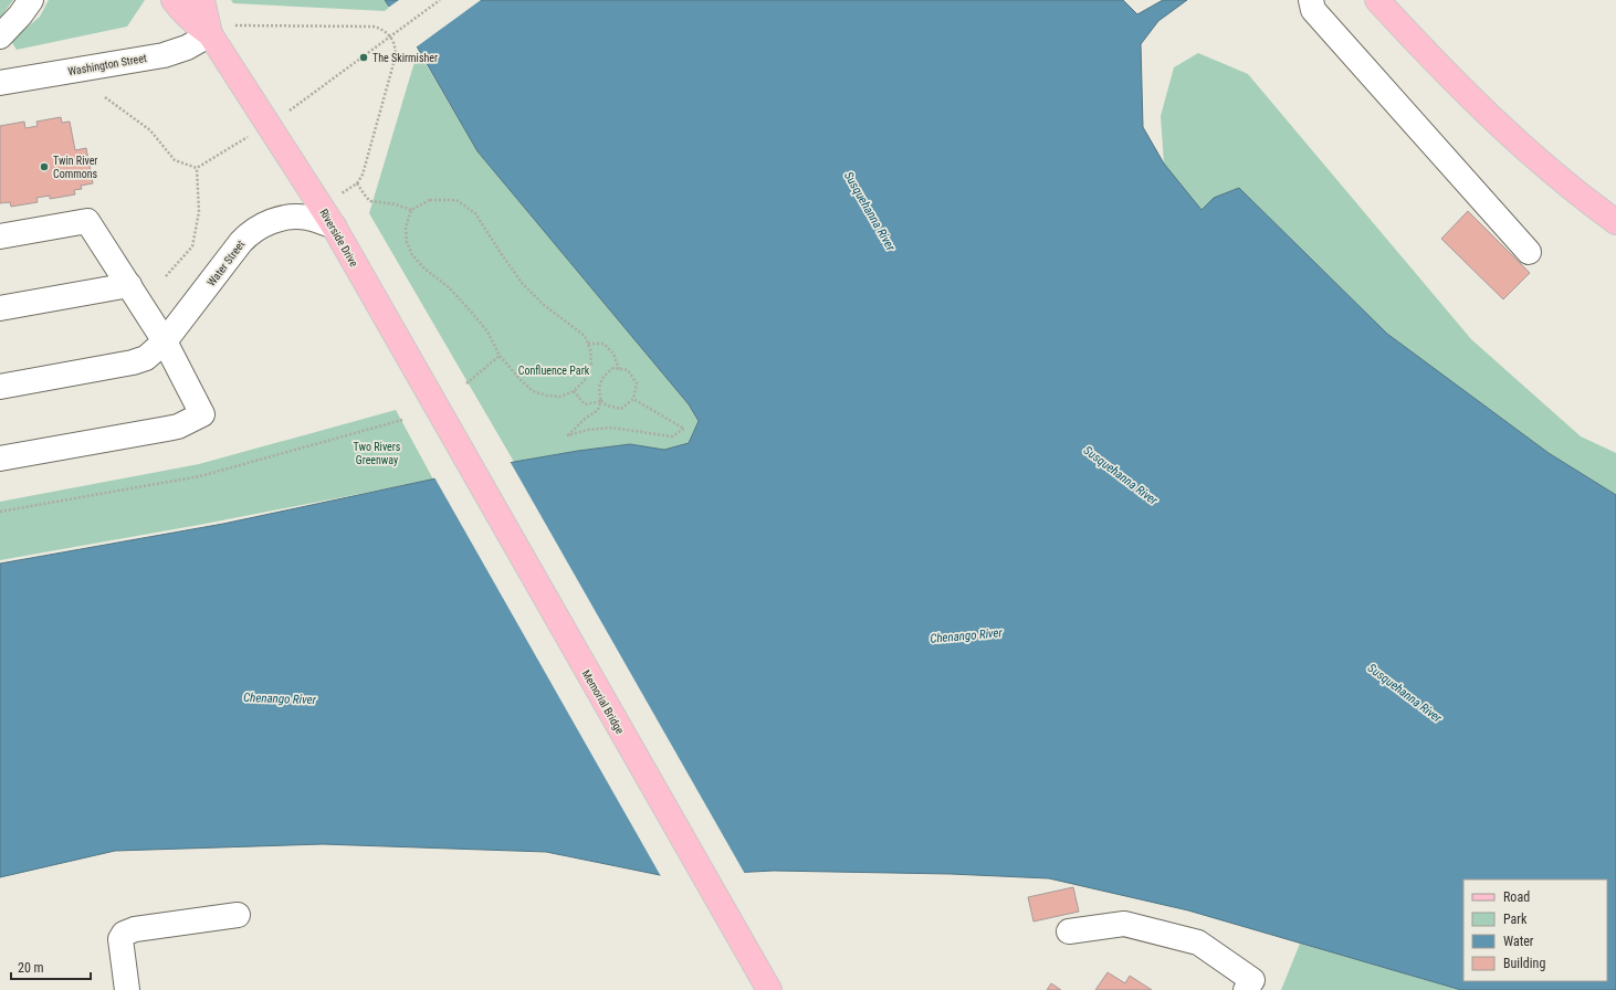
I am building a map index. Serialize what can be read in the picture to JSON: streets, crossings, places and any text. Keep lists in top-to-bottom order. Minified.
{"streets":{"main road":["Riverside Drive","Memorial Bridge"],"street":["Washington Street","Water Street"]},"crossings":[["Washington Street","Riverside Drive"],["Riverside Drive","Water Street"],["Riverside Drive","Memorial Bridge"]],"water":["Susquehanna River","Chenango River"],"parks":["Confluence Park","Two Rivers Greenway"],"places":["The Skirmisher","Twin River Commons"],"legend":["Road","Park","Water","Building"],"scale_bar":"20 m"}
